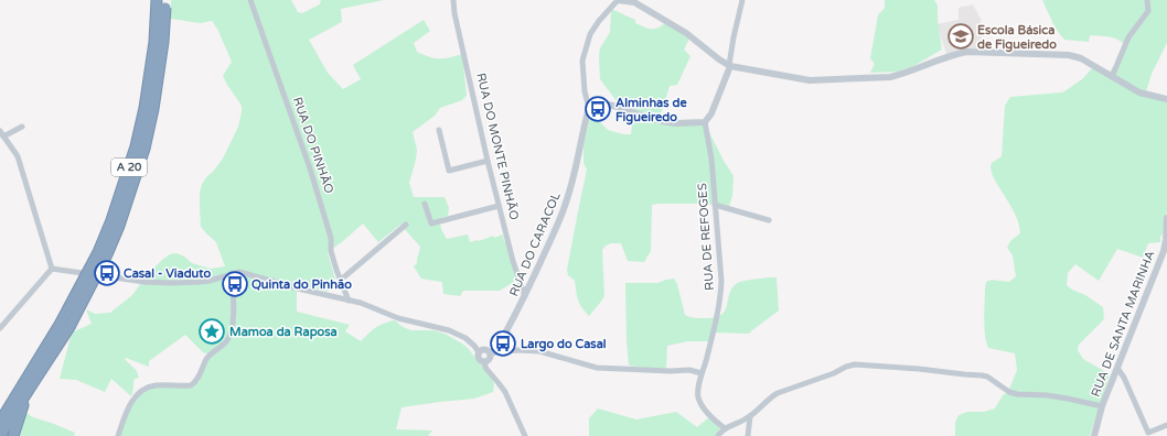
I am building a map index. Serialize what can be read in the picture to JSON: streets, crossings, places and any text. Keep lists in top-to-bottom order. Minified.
{"streets":{"highway":["A 20"],"street":["RUA DO PINHÃO","RUA DO MONTE PINHÃO","RUA DE REFOGES","RUA DO CARACOL","RUA DE SANTA MARINHA"]},"crossings":[["RUA DO MONTE PINHÃO","RUA DO CARACOL"]],"places":{"school or university":["Escola Básica de Figueiredo"],"bus stop":["Alminhas de Figueiredo","Casal - Viaduto","Quinta do Pinhão","Largo do Casal"],"place":["Mamoa da Raposa"]}}
